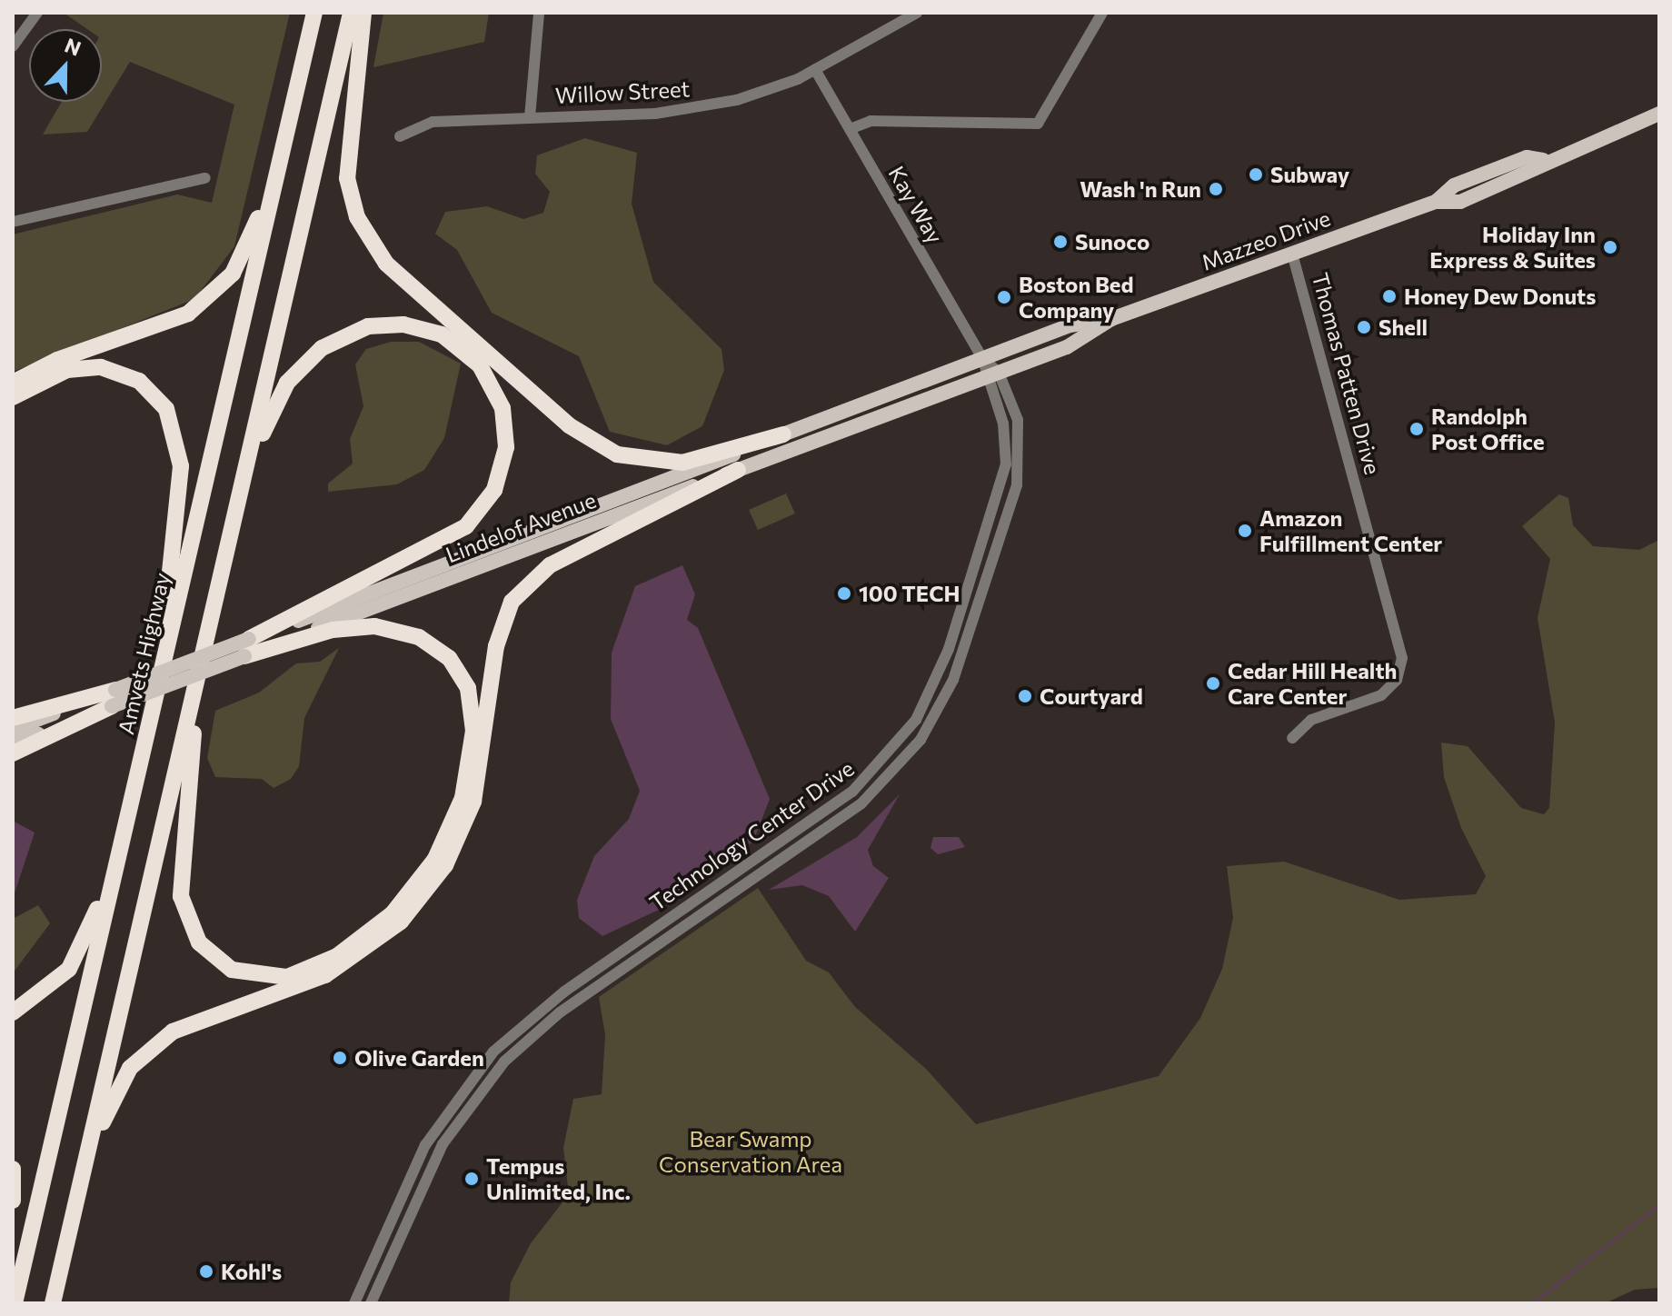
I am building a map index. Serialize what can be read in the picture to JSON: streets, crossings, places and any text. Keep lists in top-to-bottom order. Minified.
{"streets":{"highway":["Amvets Highway"],"main road":["Mazzeo Drive","Lindelof Avenue"],"street":["Willow Street","Kay Way","Thomas Patten Drive","Technology Center Drive"]},"crossings":[["Willow Street","Kay Way"],["Kay Way","Lindelof Avenue"],["Kay Way","Technology Center Drive"],["Mazzeo Drive","Thomas Patten Drive"],["Mazzeo Drive","Lindelof Avenue"],["Lindelof Avenue","Technology Center Drive"]],"parks":["Bear Swamp Conservation Area"],"places":["Subway","Wash 'n Run","Sunoco","Holiday Inn Express & Suites","Honey Dew Donuts","Boston Bed Company","Shell","Randolph Post Office","Amazon Fulfillment Center","100 TECH","Cedar Hill Health Care Center","Courtyard","Olive Garden","Tempus Unlimited, Inc.","Kohl's"],"north":"top"}
